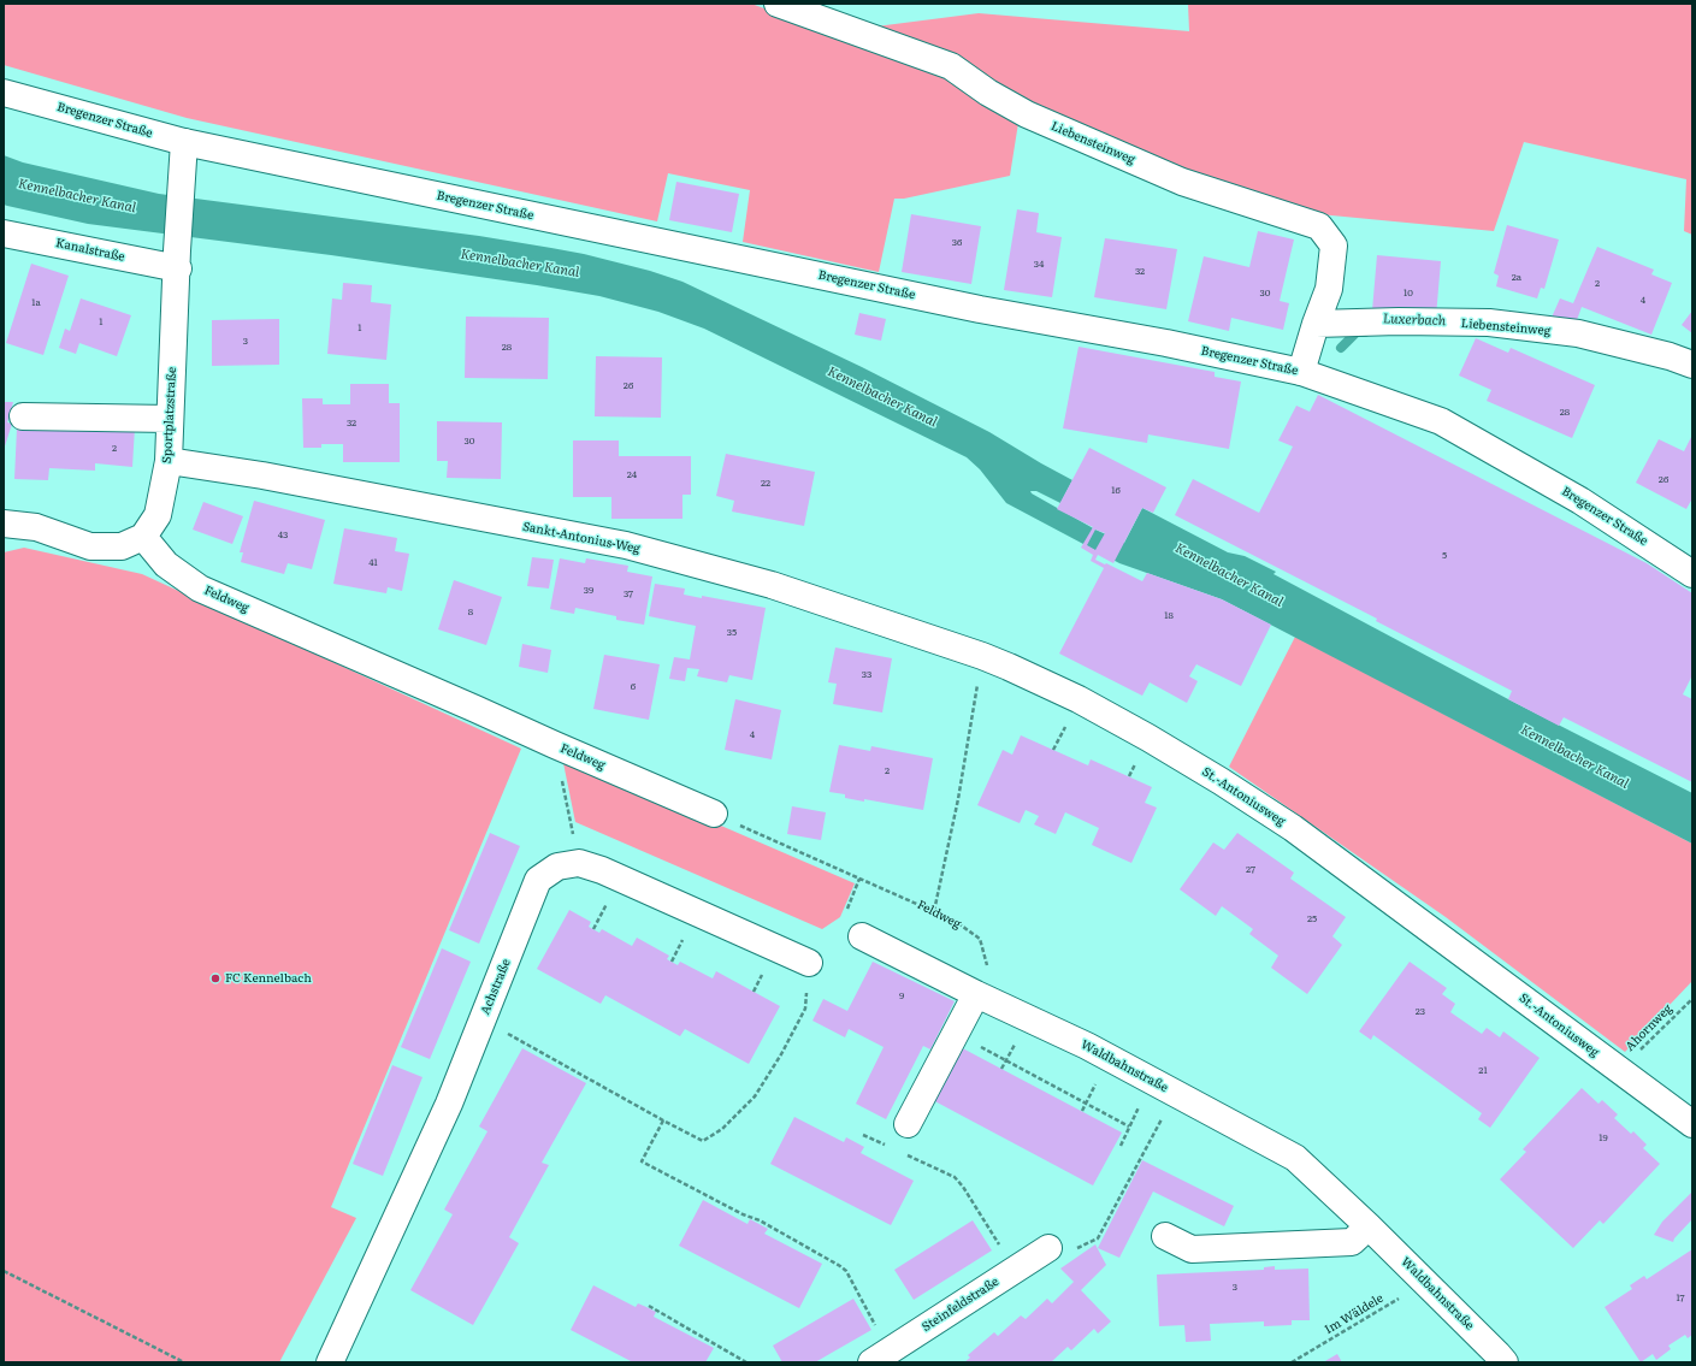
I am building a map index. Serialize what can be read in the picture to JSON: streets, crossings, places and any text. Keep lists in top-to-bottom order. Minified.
{"streets":{"street":["Bregenzer Straße","Liebensteinweg","Kanalstraße","Sportplatzstraße","Sankt-Antonius-Weg","Feldweg","St.-Antoniusweg","Achstraße","Waldbahnstraße","Steinfeldstraße"],"path":["Ahornweg","Im Wäldele"]},"crossings":[["Bregenzer Straße","Liebensteinweg"],["Bregenzer Straße","Sportplatzstraße"],["Kanalstraße","Sportplatzstraße"],["Sportplatzstraße","Sankt-Antonius-Weg"],["Sportplatzstraße","Feldweg"],["Sankt-Antonius-Weg","St.-Antoniusweg"],["Feldweg","Waldbahnstraße"],["St.-Antoniusweg","Ahornweg"],["Waldbahnstraße","Im Wäldele"]],"water":["Kennelbacher Kanal","Luxerbach"],"places":["FC Kennelbach"],"house_numbers":["36","34","32","2a","2","30","10","4","1a","1","1","3","28","26","28","32","30","2","24","26","22","16","43","5","41","39","37","8","18","35","33","6","4","2","27","25","9","23","21","19","3","17"]}
